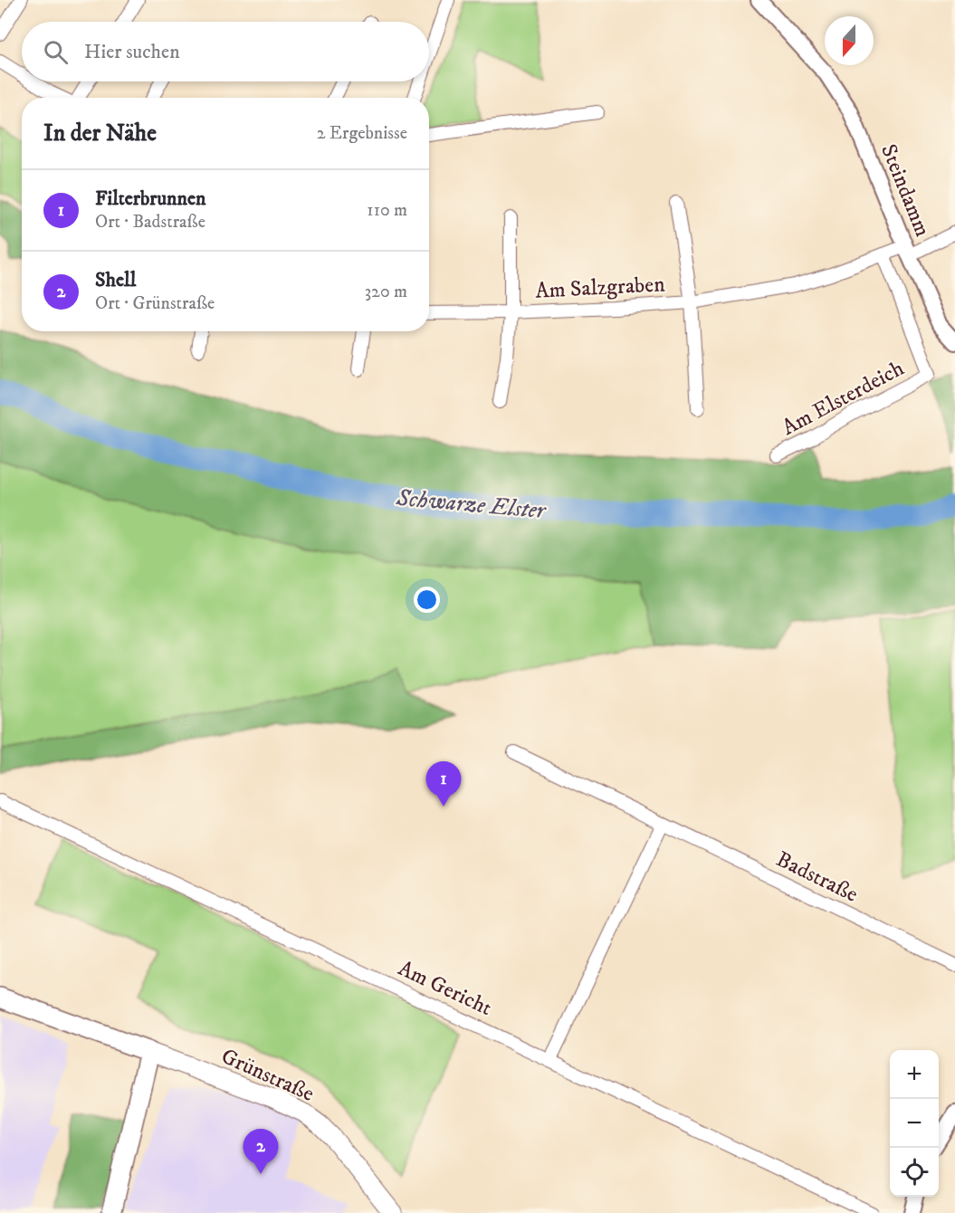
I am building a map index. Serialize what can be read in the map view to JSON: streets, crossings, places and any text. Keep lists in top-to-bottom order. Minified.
{"streets":{"main road":["Grünstraße"],"street":["Steindamm","Am Salzgraben","Am Elsterdeich","Badstraße","Am Gericht"]},"crossings":[["Steindamm","Am Salzgraben"],["Am Salzgraben","Am Elsterdeich"]],"water":["Schwarze Elster"],"north":"bottom","page":{"search":"Hier suchen","heading":["In der Nähe","2 Ergebnisse"],"list":[{"mark":"1","name":"Filterbrunnen","note":"Ort · Badstraße","value":"110 m"},{"mark":"2","name":"Shell","note":"Ort · Grünstraße","value":"320 m"}],"pins":["1","2"],"map_buttons":["+","−"]}}
